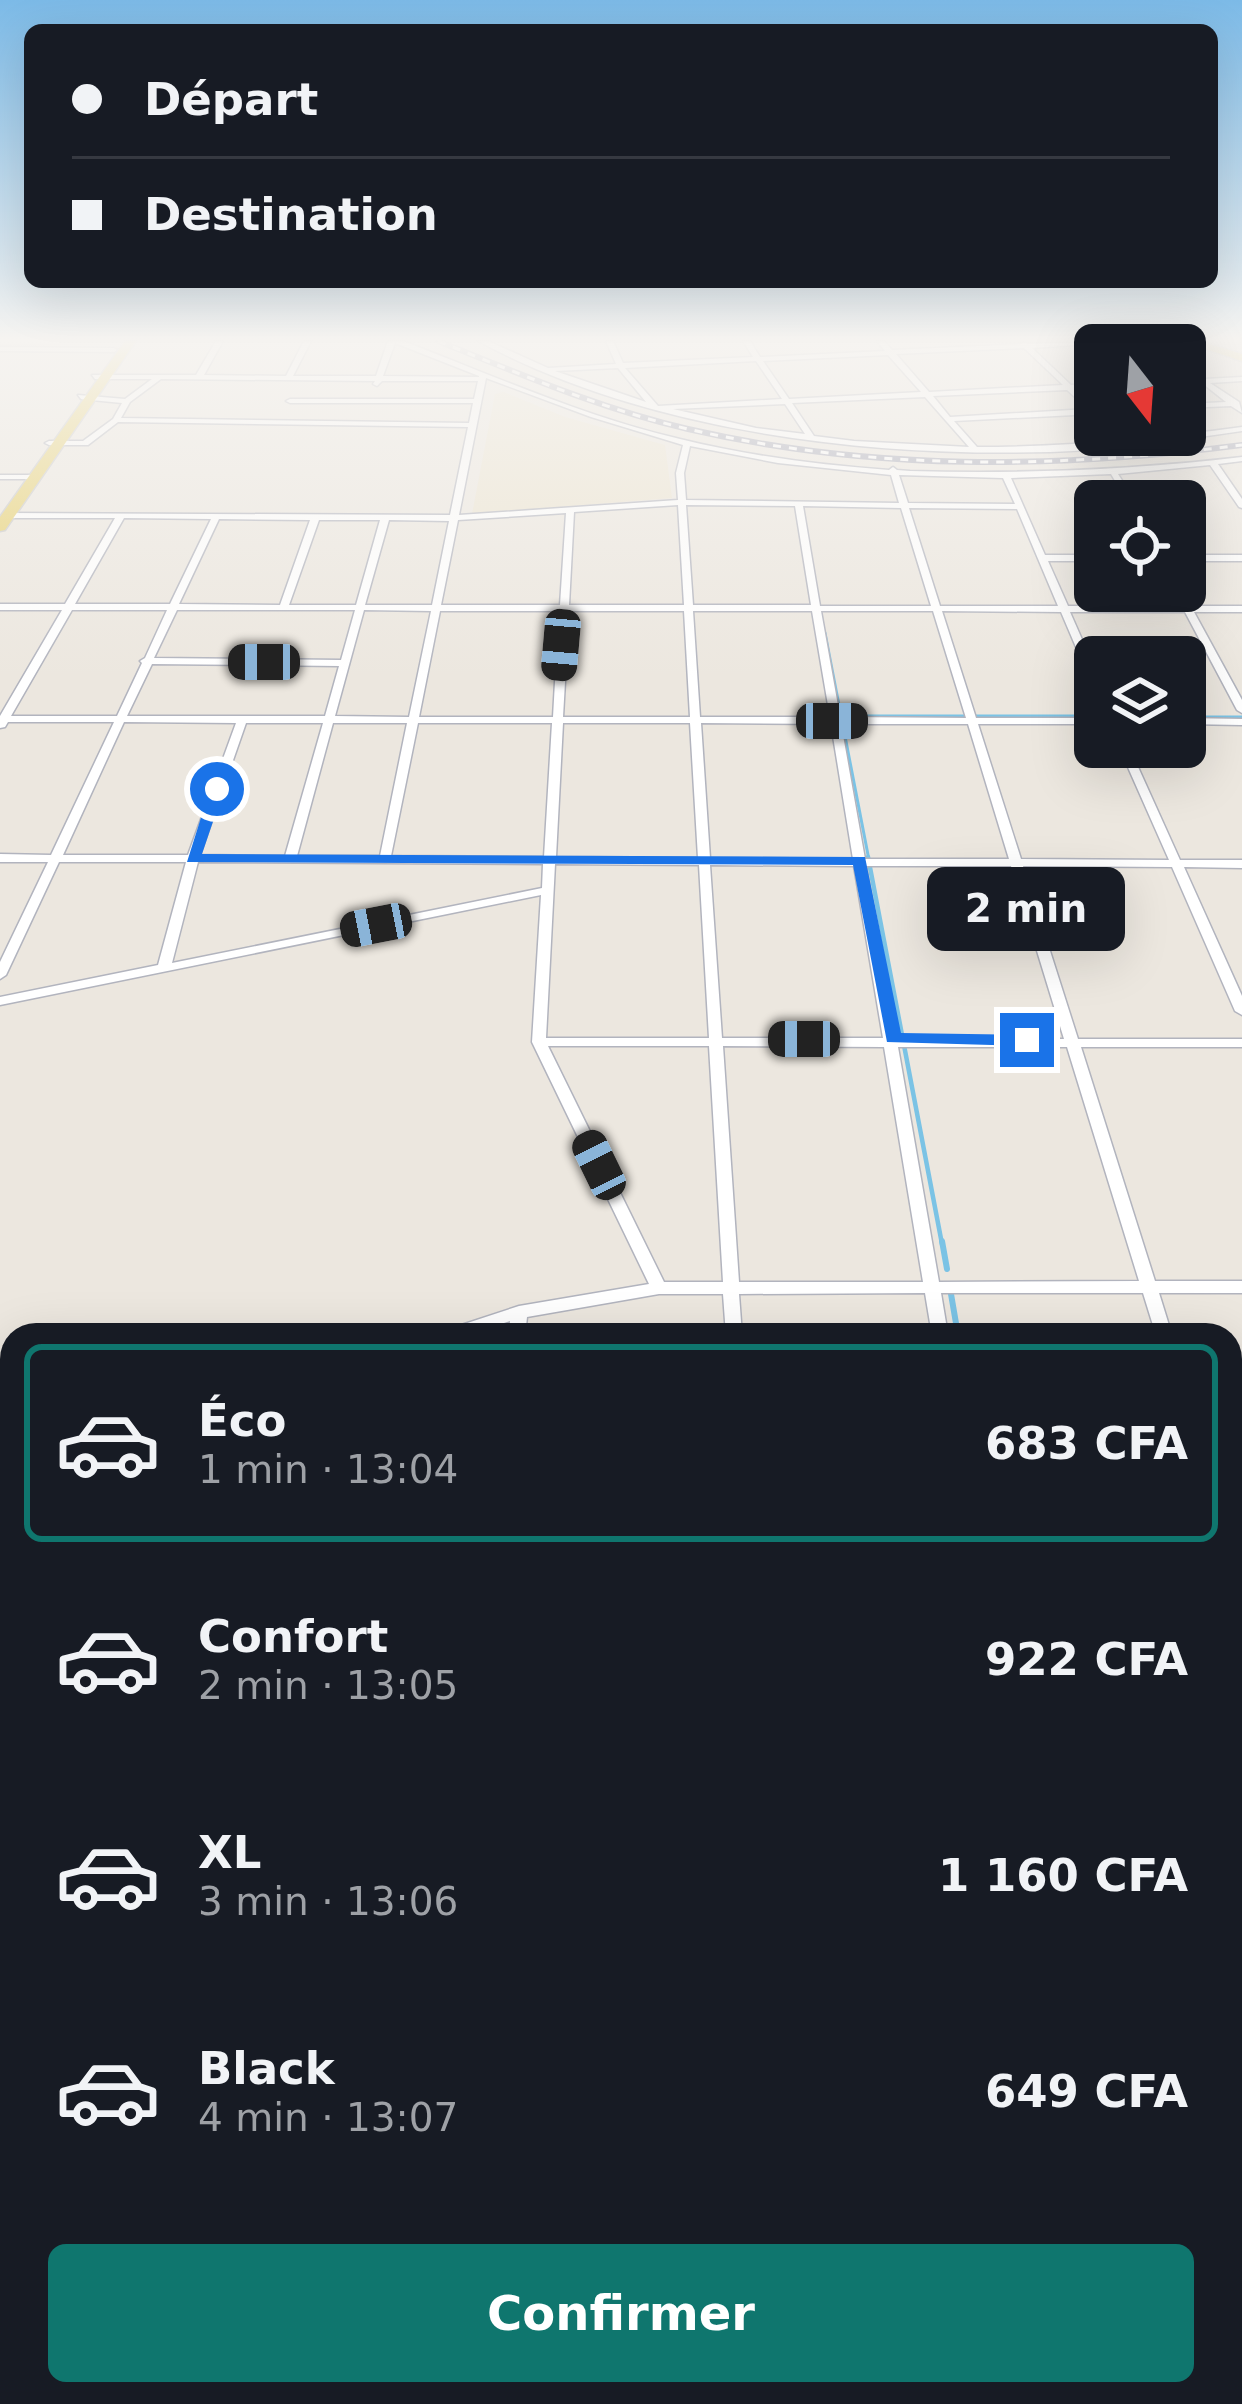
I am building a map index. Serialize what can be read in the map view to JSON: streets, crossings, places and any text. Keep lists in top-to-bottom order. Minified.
{"north":"bottom","page":{"banner":["Départ","Destination"],"bubble":"2 min","list":[{"name":"Éco","note":"1 min · 13:04","value":"683 CFA"},{"name":"Confort","note":"2 min · 13:05","value":"922 CFA"},{"name":"XL","note":"3 min · 13:06","value":"1 160 CFA"},{"name":"Black","note":"4 min · 13:07","value":"649 CFA"}],"buttons":"Confirmer"}}
